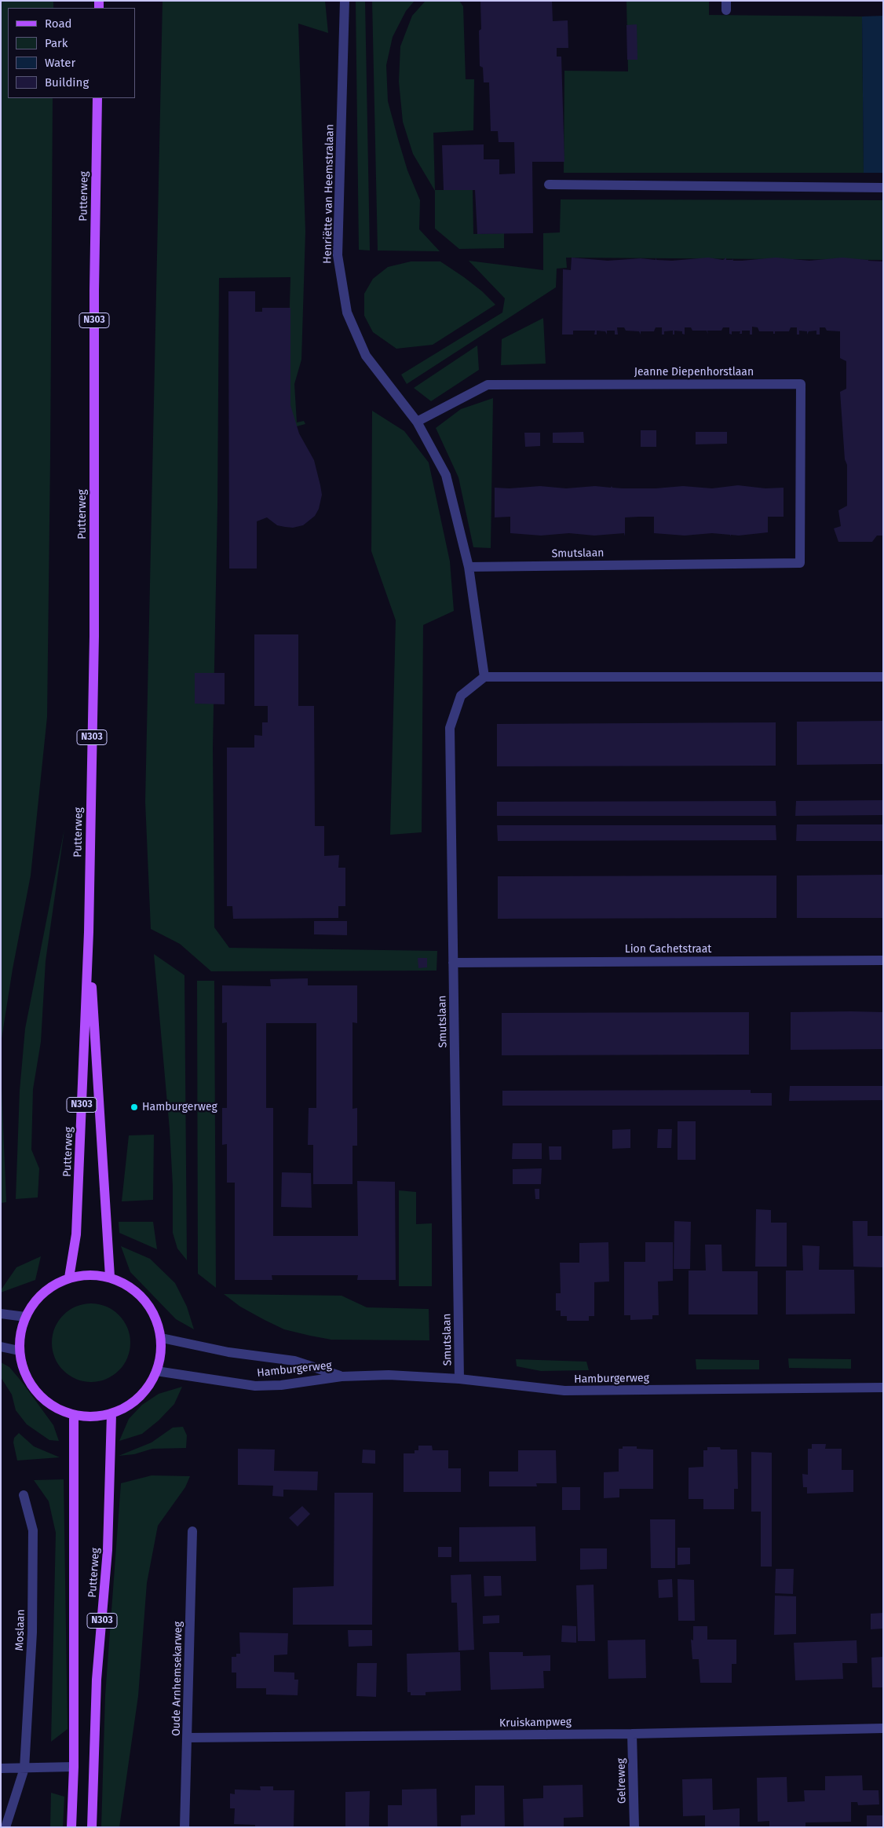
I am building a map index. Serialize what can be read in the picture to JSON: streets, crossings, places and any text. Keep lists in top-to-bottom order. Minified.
{"streets":{"main road":["Putterweg","N303"],"street":["Henriëtte van Heemstralaan","Jeanne Diepenhorstlaan","Smutslaan","Lion Cachetstraat","Hamburgerweg","Moslaan","Oude Arnhemsekarweg","Kruiskampweg","Gelreweg"]},"crossings":[["Henriëtte van Heemstralaan","Jeanne Diepenhorstlaan"],["Henriëtte van Heemstralaan","Smutslaan"],["Jeanne Diepenhorstlaan","Smutslaan"],["Smutslaan","Lion Cachetstraat"],["Smutslaan","Hamburgerweg"],["Oude Arnhemsekarweg","Kruiskampweg"],["Kruiskampweg","Gelreweg"]],"places":["Hamburgerweg"],"legend":["Road","Park","Water","Building"]}
